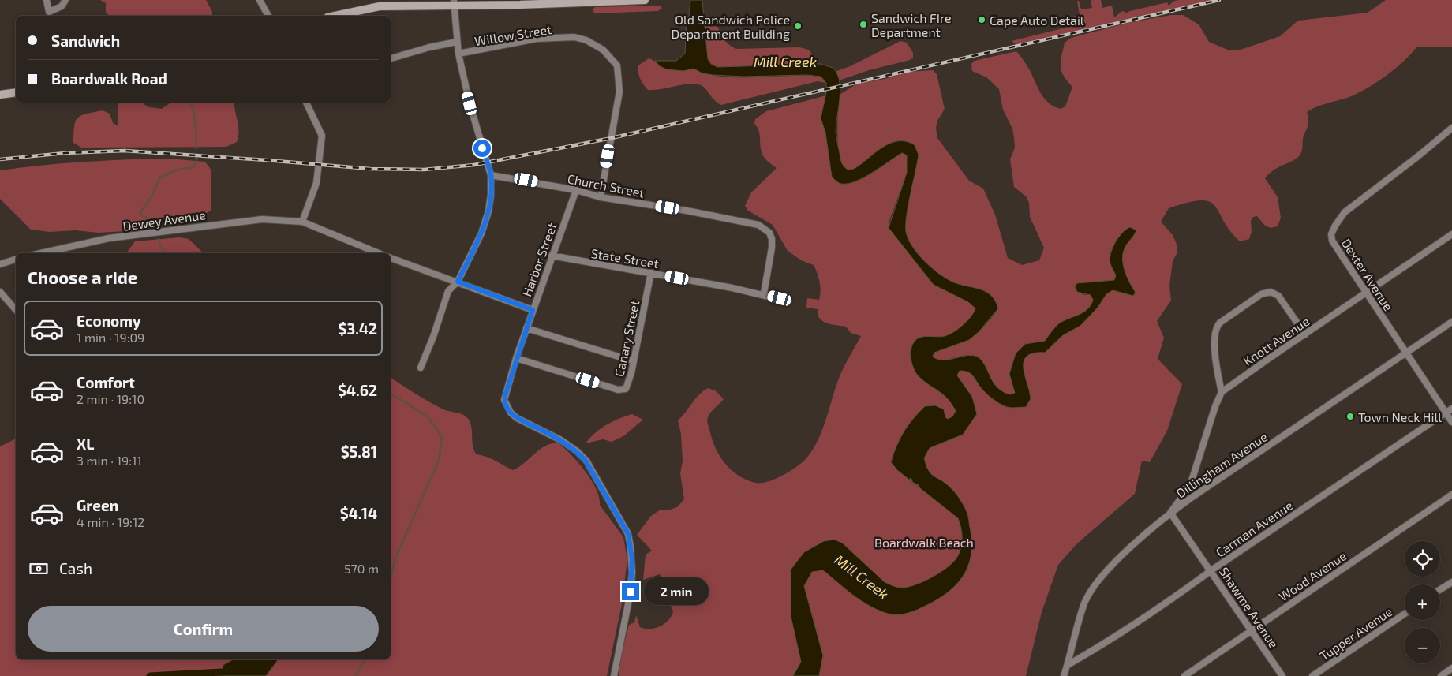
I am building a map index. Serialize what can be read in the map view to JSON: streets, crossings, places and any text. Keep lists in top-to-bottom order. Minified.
{"streets":{"street":["Willow Street","Church Street","Dewey Avenue","State Street","Harbor Street","Dexter Avenue","Canary Street","Knott Avenue","Dillingham Avenue","Carman Avenue","Wood Avenue","Shawme Avenue","Tupper Avenue"]},"crossings":[["Willow Street","Church Street"],["Church Street","State Street"],["Church Street","Harbor Street"],["State Street","Harbor Street"],["State Street","Canary Street"],["Harbor Street","Canary Street"],["Dexter Avenue","Knott Avenue"],["Dexter Avenue","Dillingham Avenue"],["Dexter Avenue","Carman Avenue"],["Dillingham Avenue","Carman Avenue"],["Dillingham Avenue","Shawme Avenue"],["Carman Avenue","Shawme Avenue"],["Wood Avenue","Shawme Avenue"]],"water":["Mill Creek"],"parks":["Boardwalk Beach"],"places":["Cape Auto Detail","Sandwich FIre Department","Old Sandwich Police Department Building","Town Neck Hill"],"page":{"banner":["Sandwich","Boardwalk Road"],"heading":"Choose a ride","list":[{"name":"Economy","note":"1 min · 19:09","value":"$3.42"},{"name":"Comfort","note":"2 min · 19:10","value":"$4.62"},{"name":"XL","note":"3 min · 19:11","value":"$5.81"},{"name":"Green","note":"4 min · 19:12","value":"$4.14"}],"map_buttons":["+","−"],"pay":["Cash","570 m"],"bubble":"2 min","buttons":"Confirm"}}
